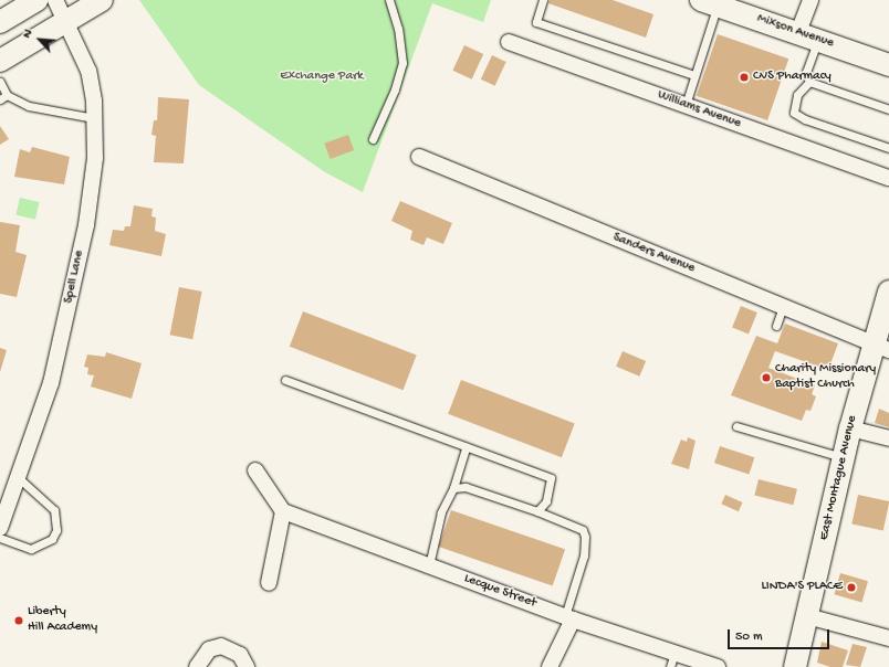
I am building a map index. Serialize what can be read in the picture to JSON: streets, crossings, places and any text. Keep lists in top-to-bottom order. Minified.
{"streets":{"main road":["Mixson Avenue","East Montague Avenue"],"street":["Williams Avenue","Sanders Avenue","Spell Lane","Lecque Street"]},"crossings":[["Sanders Avenue","East Montague Avenue"]],"parks":["Exchange Park"],"places":["CVS Pharmacy","Charity Missionary Baptist Church","LINDA'S PLACE","Liberty Hill Academy"],"scale_bar":"50 m","north":"top left"}
